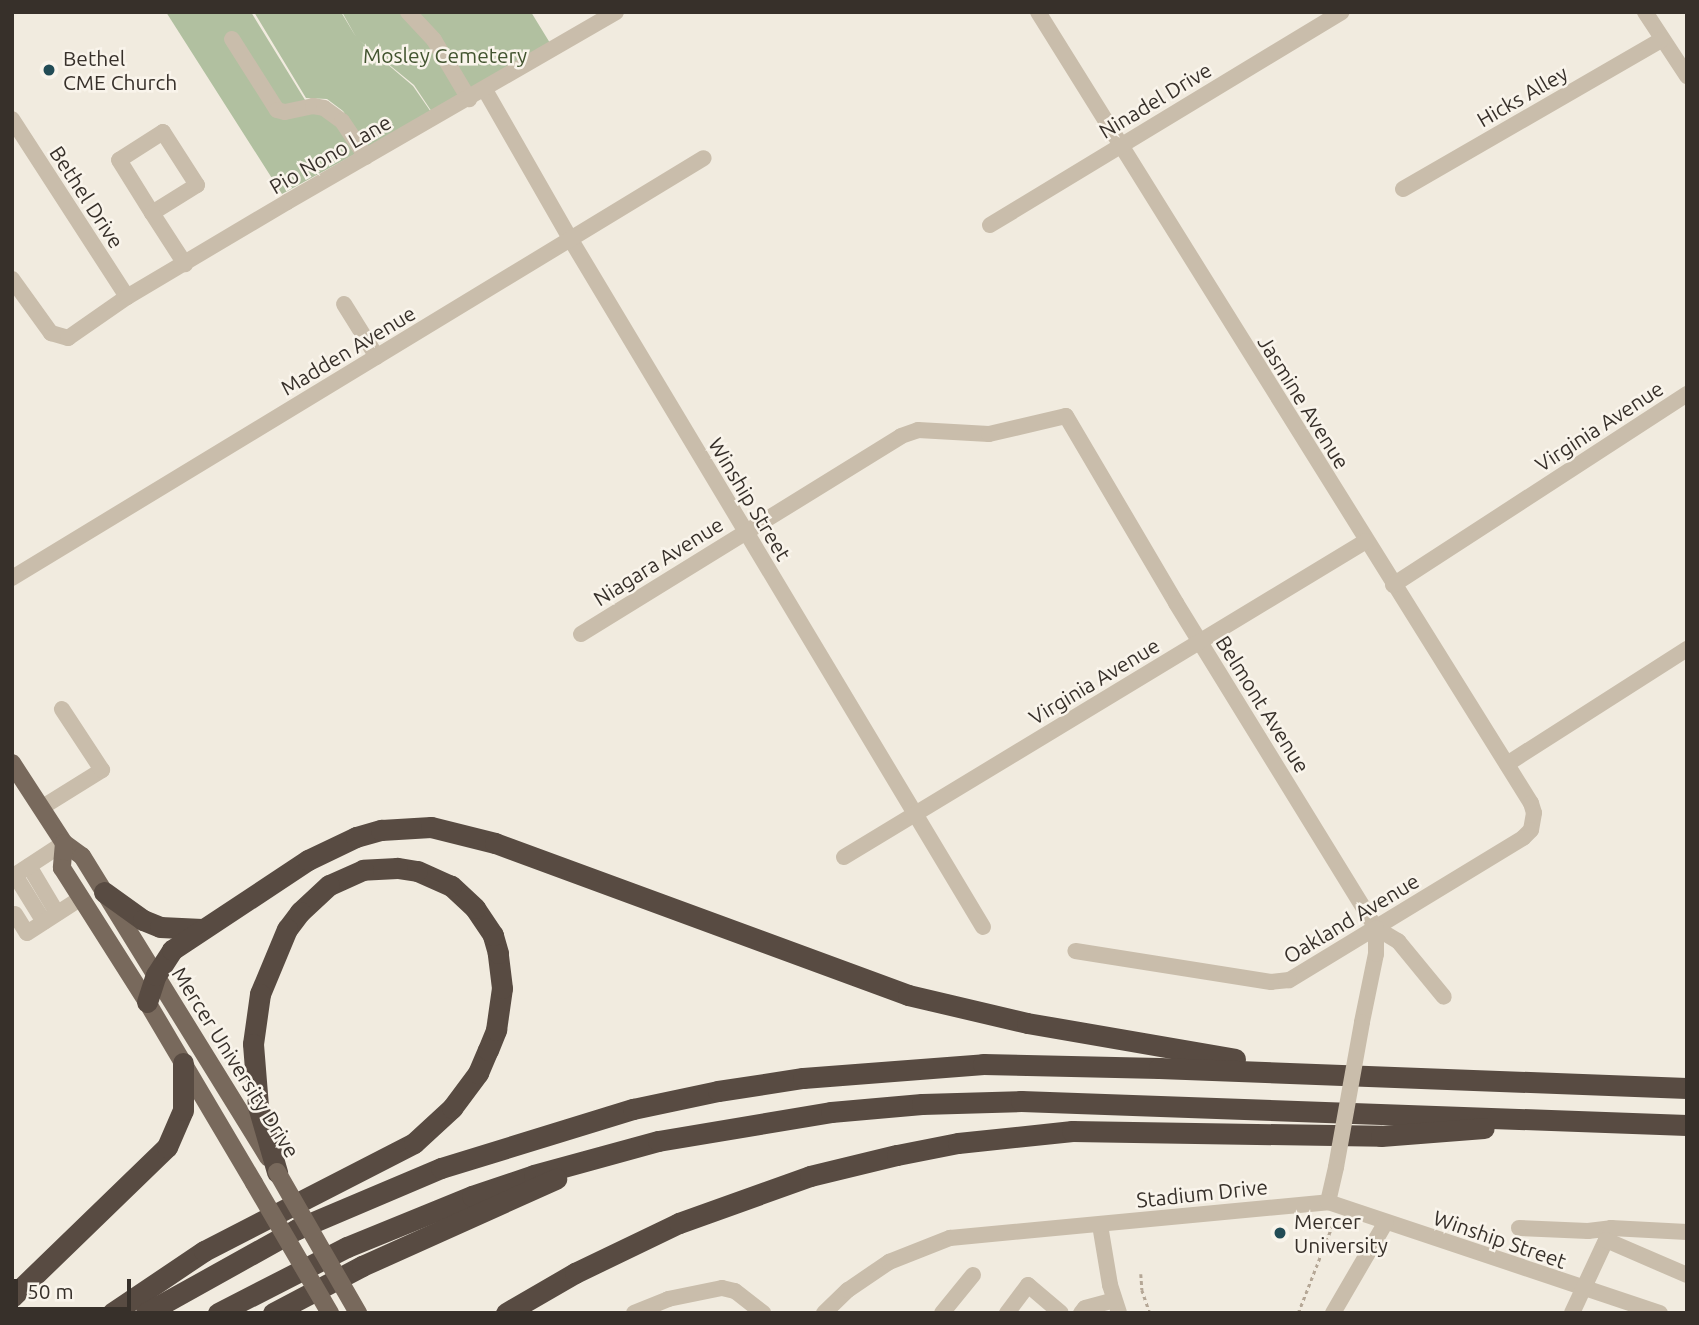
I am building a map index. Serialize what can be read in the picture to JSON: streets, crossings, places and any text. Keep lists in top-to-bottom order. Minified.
{"streets":{"main road":["Mercer University Drive"],"street":["Hicks Alley","Ninadel Drive","Pio Nono Lane","Bethel Drive","Madden Avenue","Jasmine Avenue","Virginia Avenue","Winship Street","Niagara Avenue","Belmont Avenue","Oakland Avenue","Stadium Drive"]},"crossings":[["Ninadel Drive","Jasmine Avenue"],["Pio Nono Lane","Bethel Drive"],["Pio Nono Lane","Winship Street"],["Madden Avenue","Winship Street"],["Jasmine Avenue","Virginia Avenue"],["Jasmine Avenue","Oakland Avenue"],["Virginia Avenue","Winship Street"],["Virginia Avenue","Belmont Avenue"],["Winship Street","Niagara Avenue"],["Winship Street","Stadium Drive"],["Niagara Avenue","Belmont Avenue"],["Belmont Avenue","Oakland Avenue"]],"parks":["Mosley Cemetery"],"places":["Bethel CME Church","Mercer University"],"scale_bar":"50 m"}
